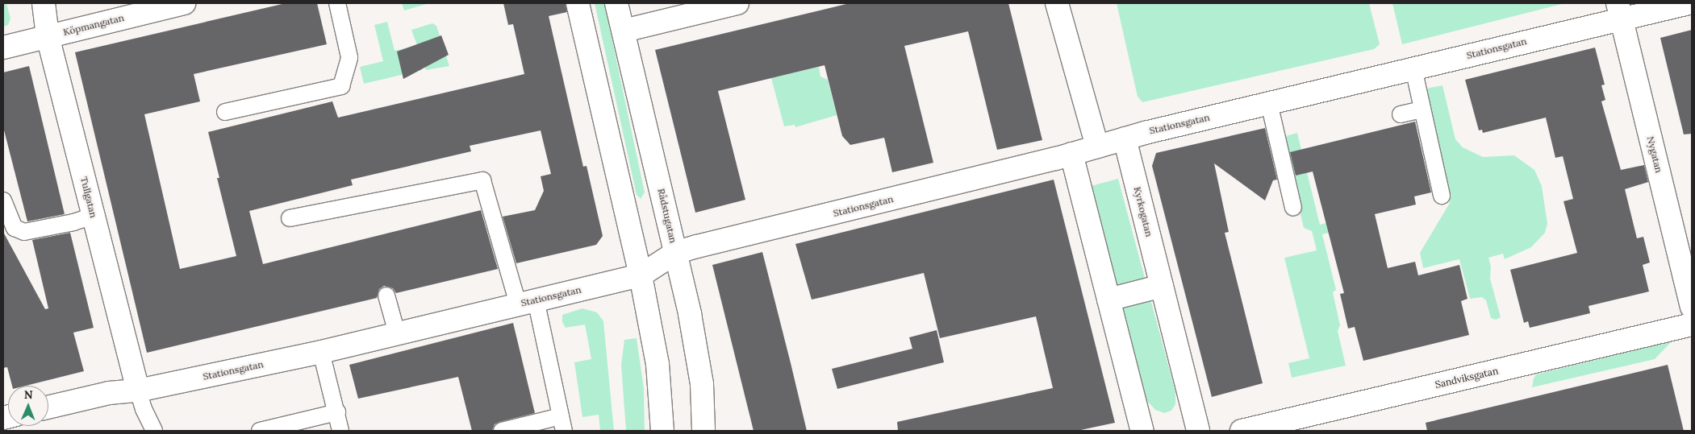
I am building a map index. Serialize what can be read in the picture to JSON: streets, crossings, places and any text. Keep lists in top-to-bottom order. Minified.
{"streets":{"street":["Köpmangatan","Stationsgatan","Nygatan","Tullgatan","Kyrkogatan","Rådstugatan","Sandviksgatan"]},"crossings":[["Köpmangatan","Tullgatan"],["Stationsgatan","Nygatan"],["Stationsgatan","Tullgatan"],["Stationsgatan","Kyrkogatan"],["Stationsgatan","Rådstugatan"]],"north":"top"}
